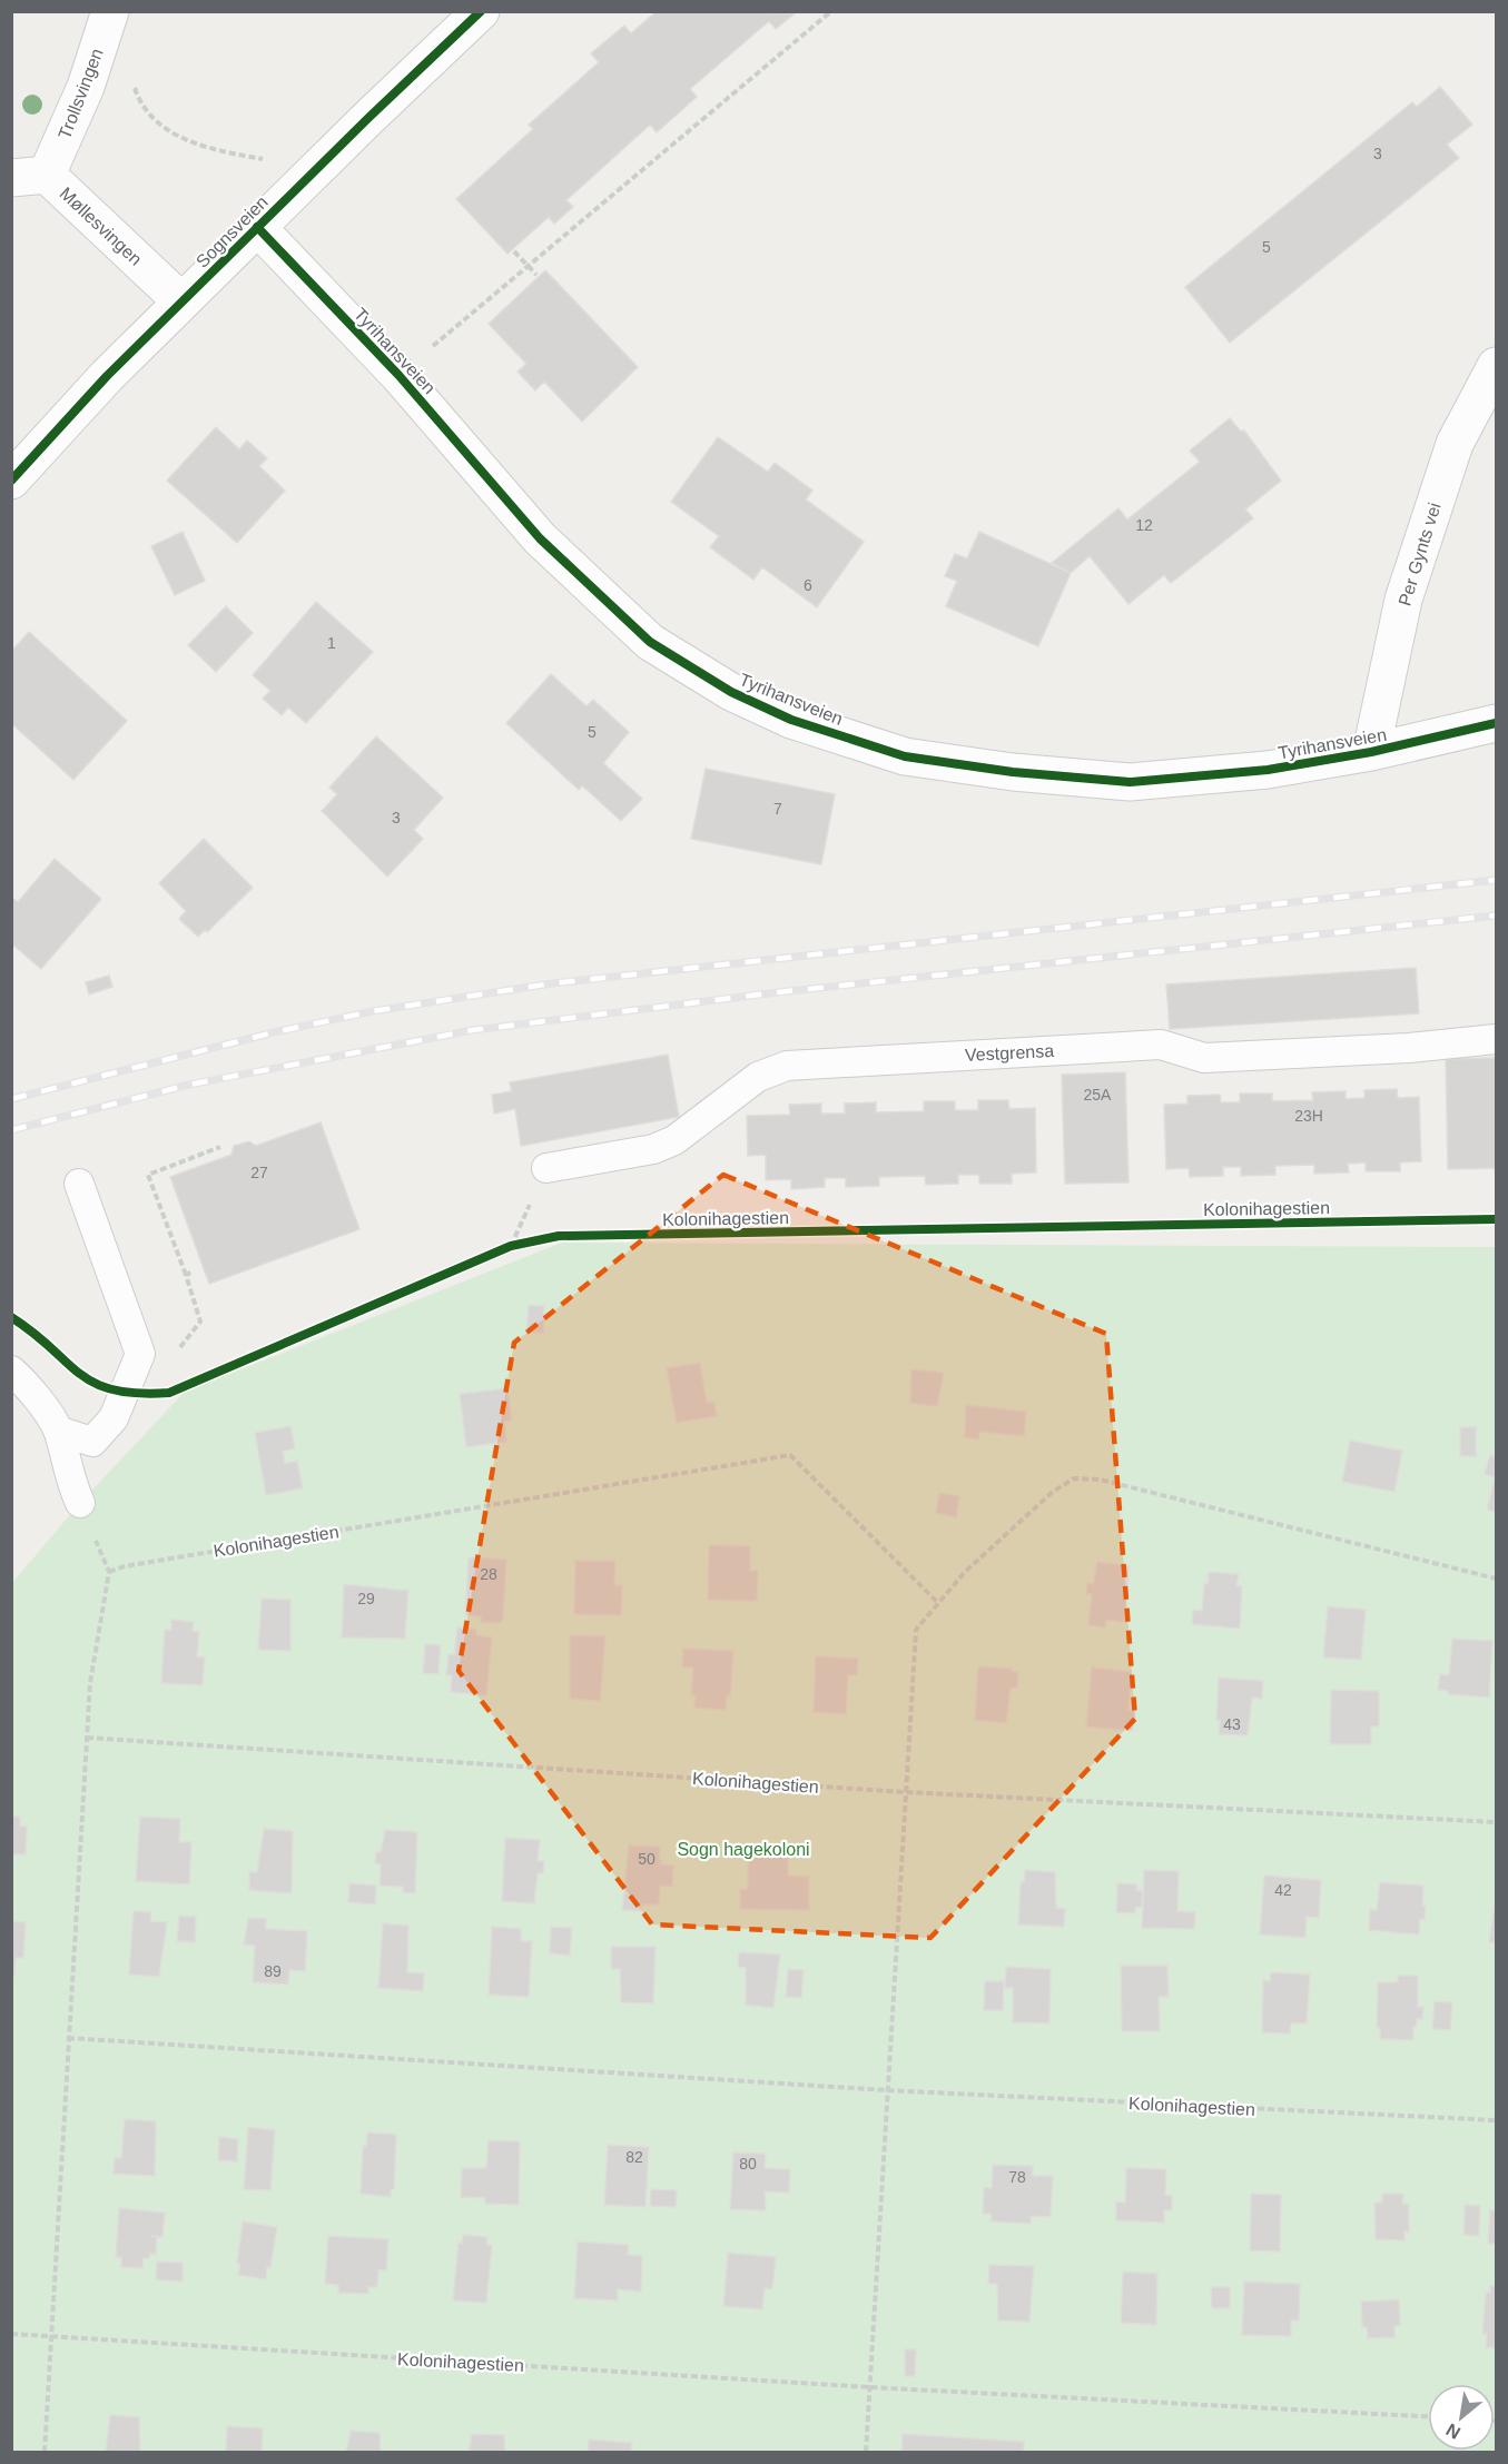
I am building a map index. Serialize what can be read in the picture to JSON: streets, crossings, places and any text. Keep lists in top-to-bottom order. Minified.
{"streets":{"street":["Trollsvingen","Møllesvingen","Sognsveien","Tyrihansveien","Per Gynts vei"],"lane":["Vestgrensa"],"cycle path":["Kolonihagestien"]},"crossings":[["Trollsvingen","Møllesvingen"],["Møllesvingen","Sognsveien"],["Sognsveien","Tyrihansveien"],["Tyrihansveien","Per Gynts vei"]],"parks":["Sogn hagekoloni"],"house_numbers":["3","5","12","6","1","5","7","3","25A","23H","27","28","29","43","50","42","89","82","80","78"],"north":"bottom left"}
